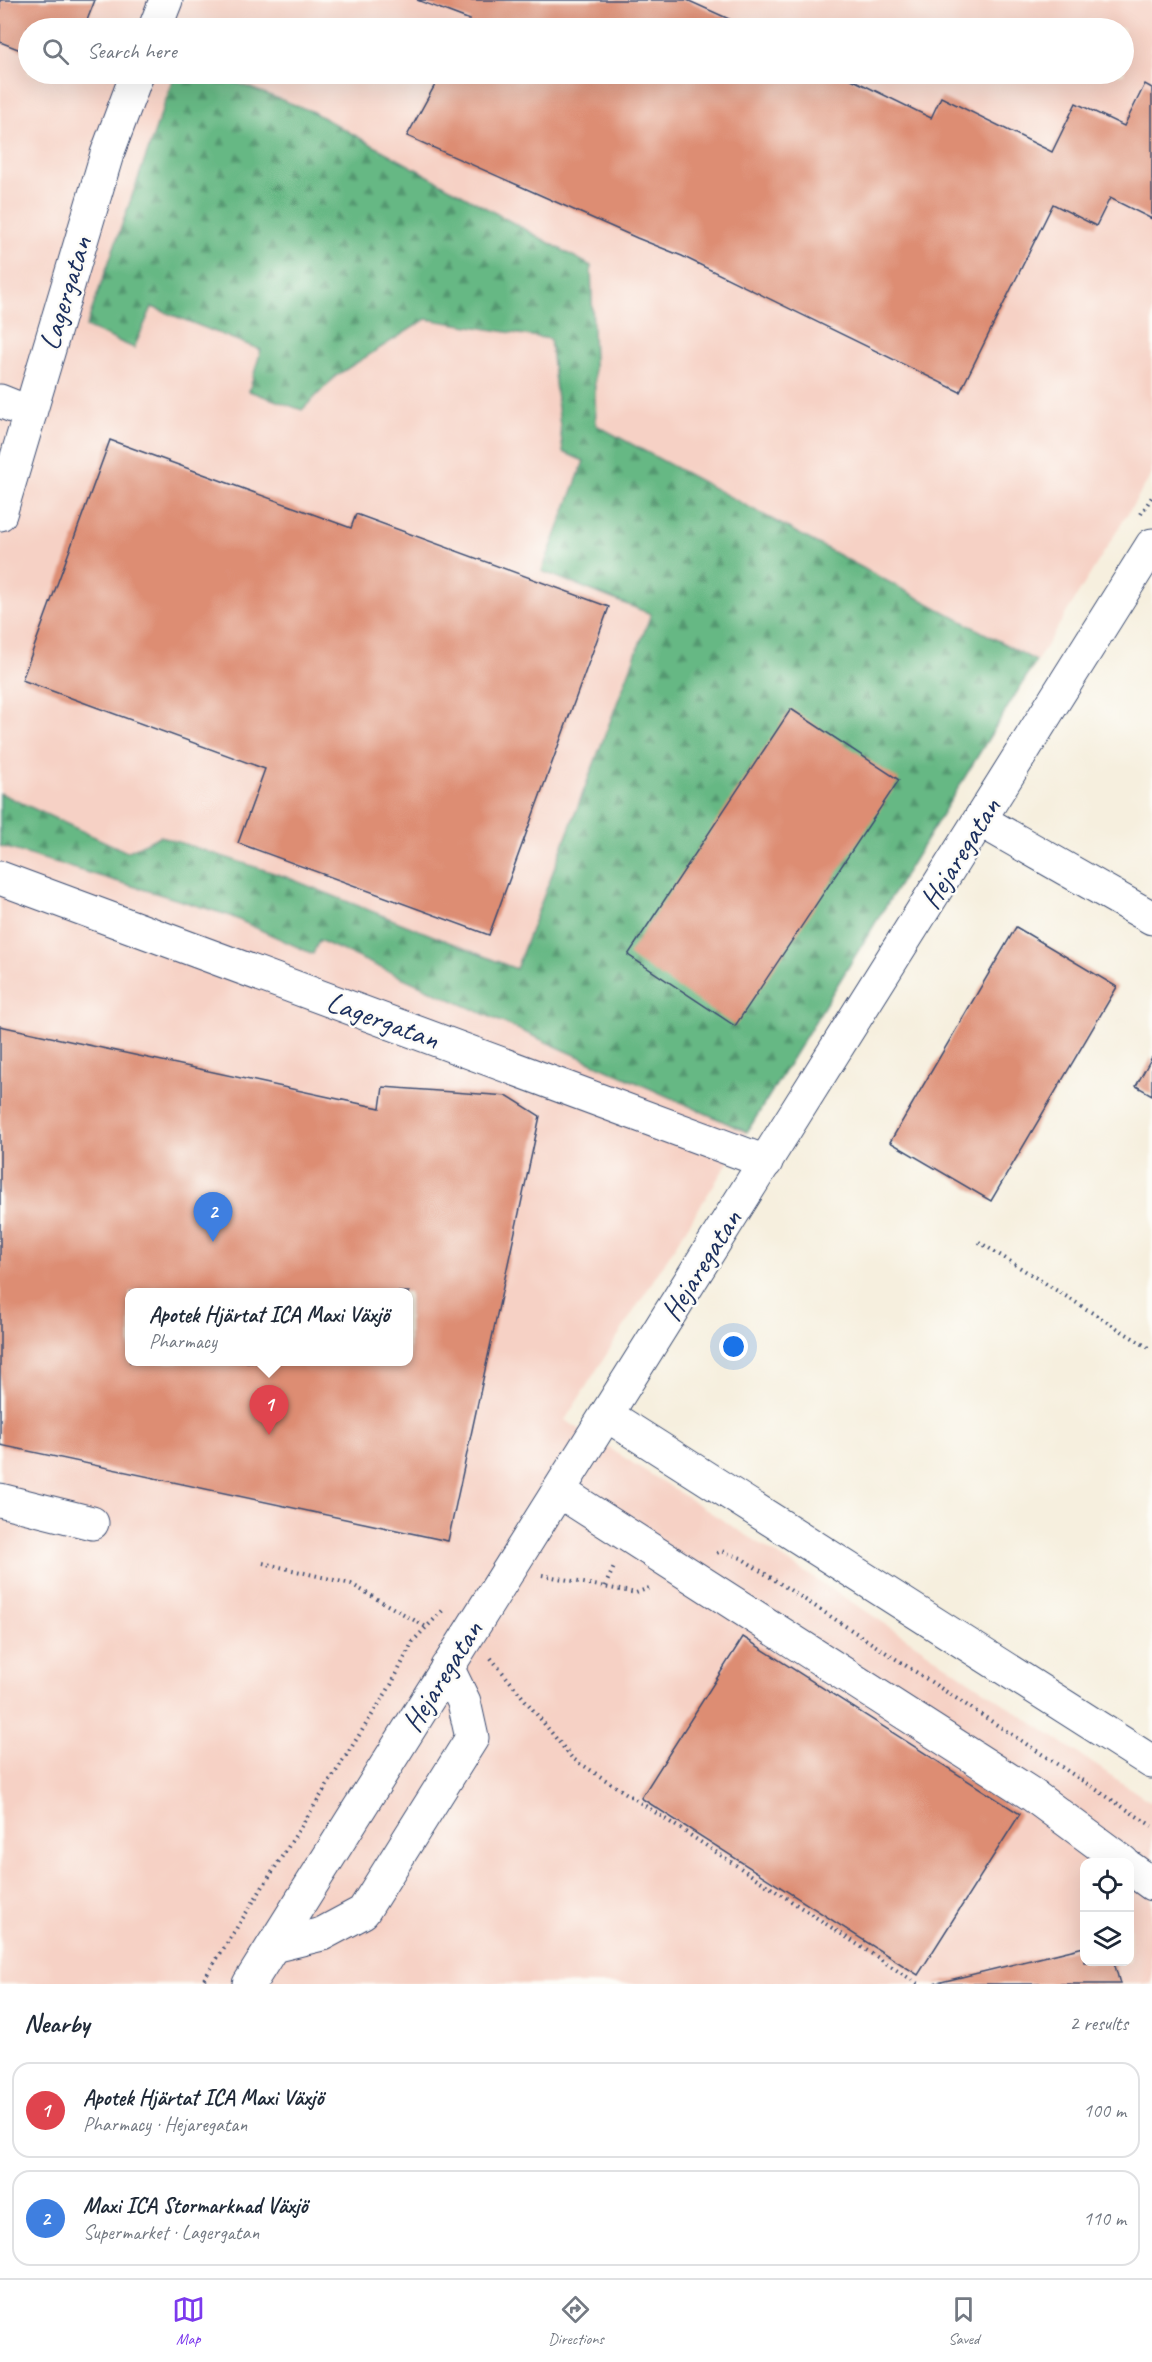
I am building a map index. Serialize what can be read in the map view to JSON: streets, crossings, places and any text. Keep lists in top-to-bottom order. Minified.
{"streets":{"street":["Lagergatan","Hejaregatan"]},"crossings":[["Lagergatan","Hejaregatan"]],"page":{"search":"Search here","pins":["2","1"],"popup":["Apotek Hjärtat ICA Maxi Växjö","Pharmacy"],"heading":["Nearby","2 results"],"list":[{"mark":"1","name":"Apotek Hjärtat ICA Maxi Växjö","note":"Pharmacy · Hejaregatan","value":"100 m"},{"mark":"2","name":"Maxi ICA Stormarknad Växjö","note":"Supermarket · Lagergatan","value":"110 m"}],"nav":["Map","Directions","Saved"]}}
